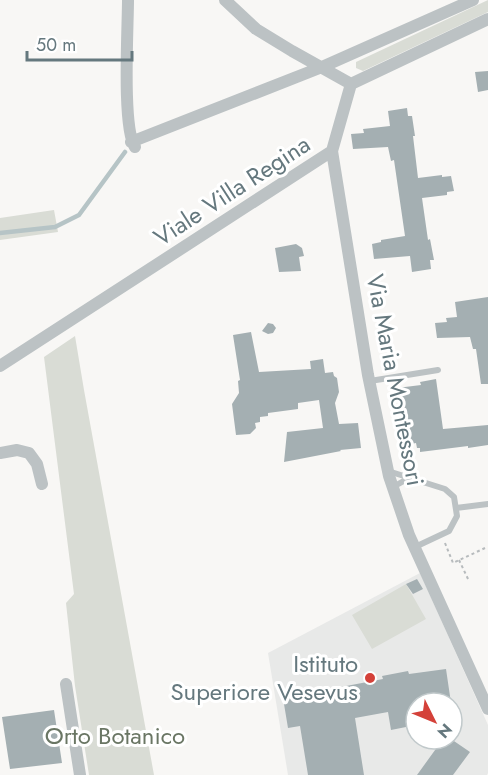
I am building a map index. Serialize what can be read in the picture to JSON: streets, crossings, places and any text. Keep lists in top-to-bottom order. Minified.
{"streets":{"street":["Viale Villa Regina","Via Maria Montessori"]},"crossings":[["Viale Villa Regina","Via Maria Montessori"]],"parks":["Orto Botanico"],"places":["Istituto Superiore Vesevus"],"scale_bar":"50 m","north":"bottom right"}
